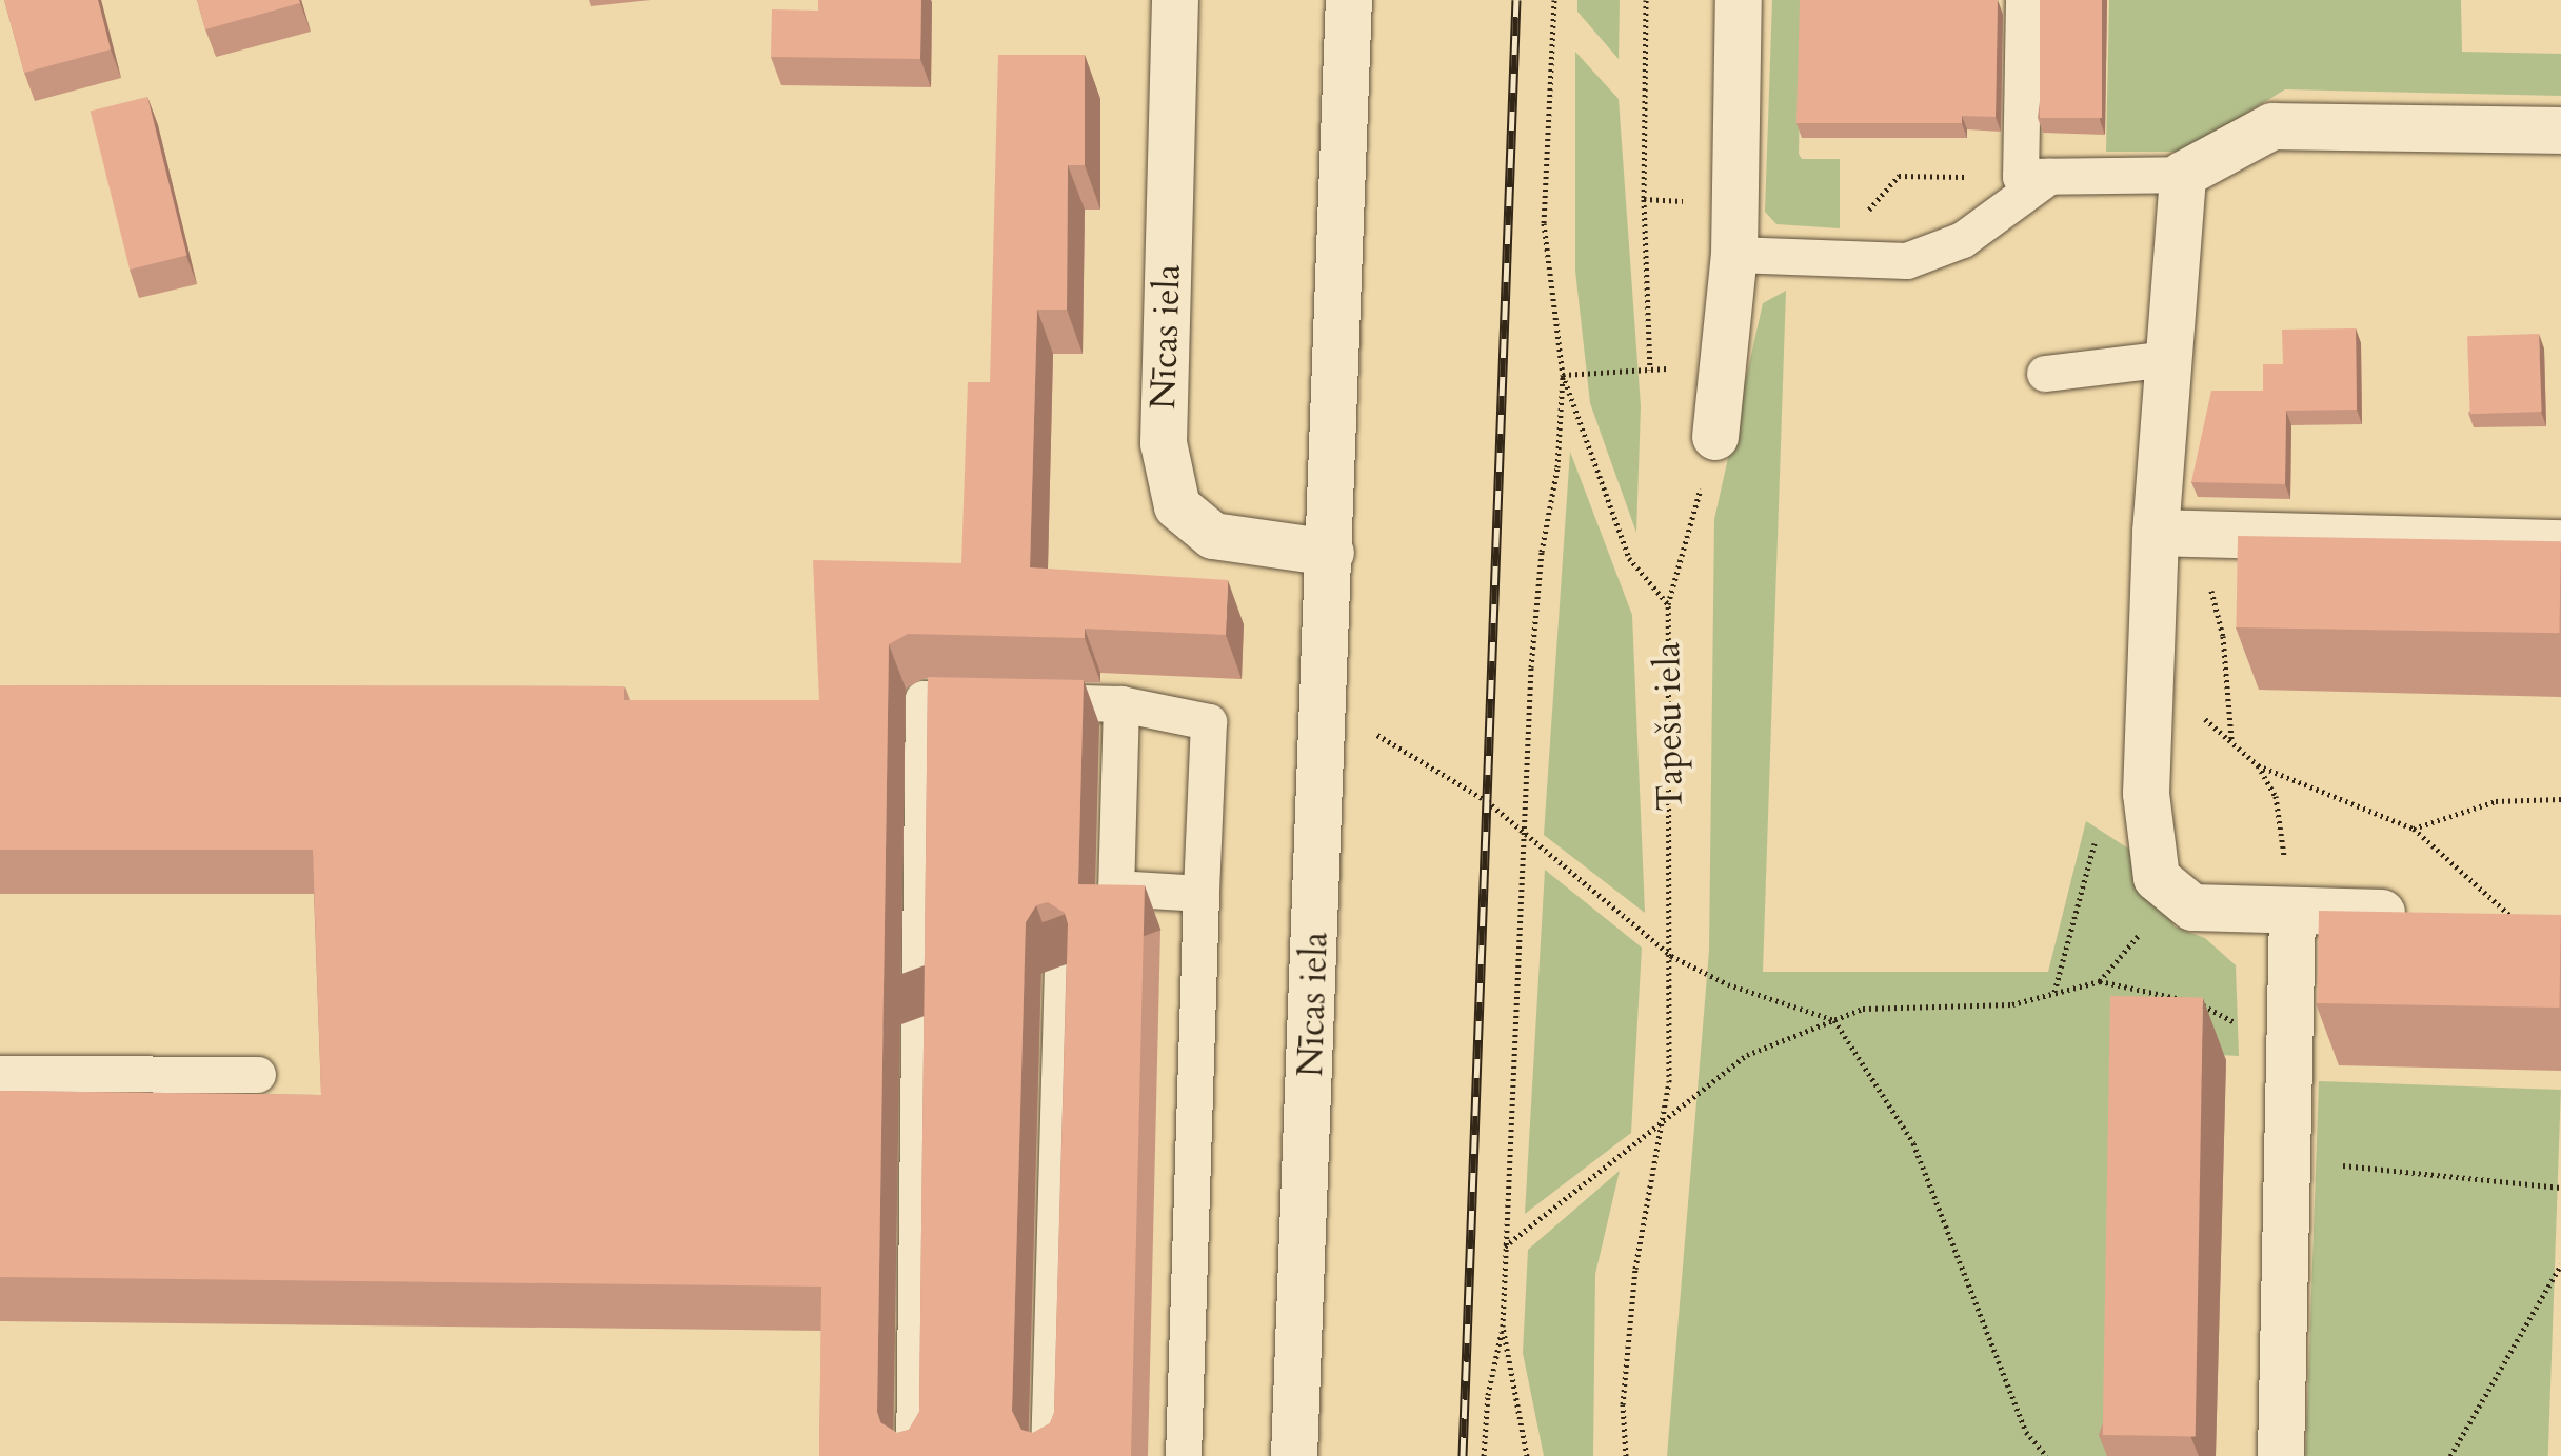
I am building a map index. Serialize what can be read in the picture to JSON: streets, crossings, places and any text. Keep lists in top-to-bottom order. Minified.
{"streets":{"street":["Nīcas iela"],"path":["Tapešu iela"]}}
